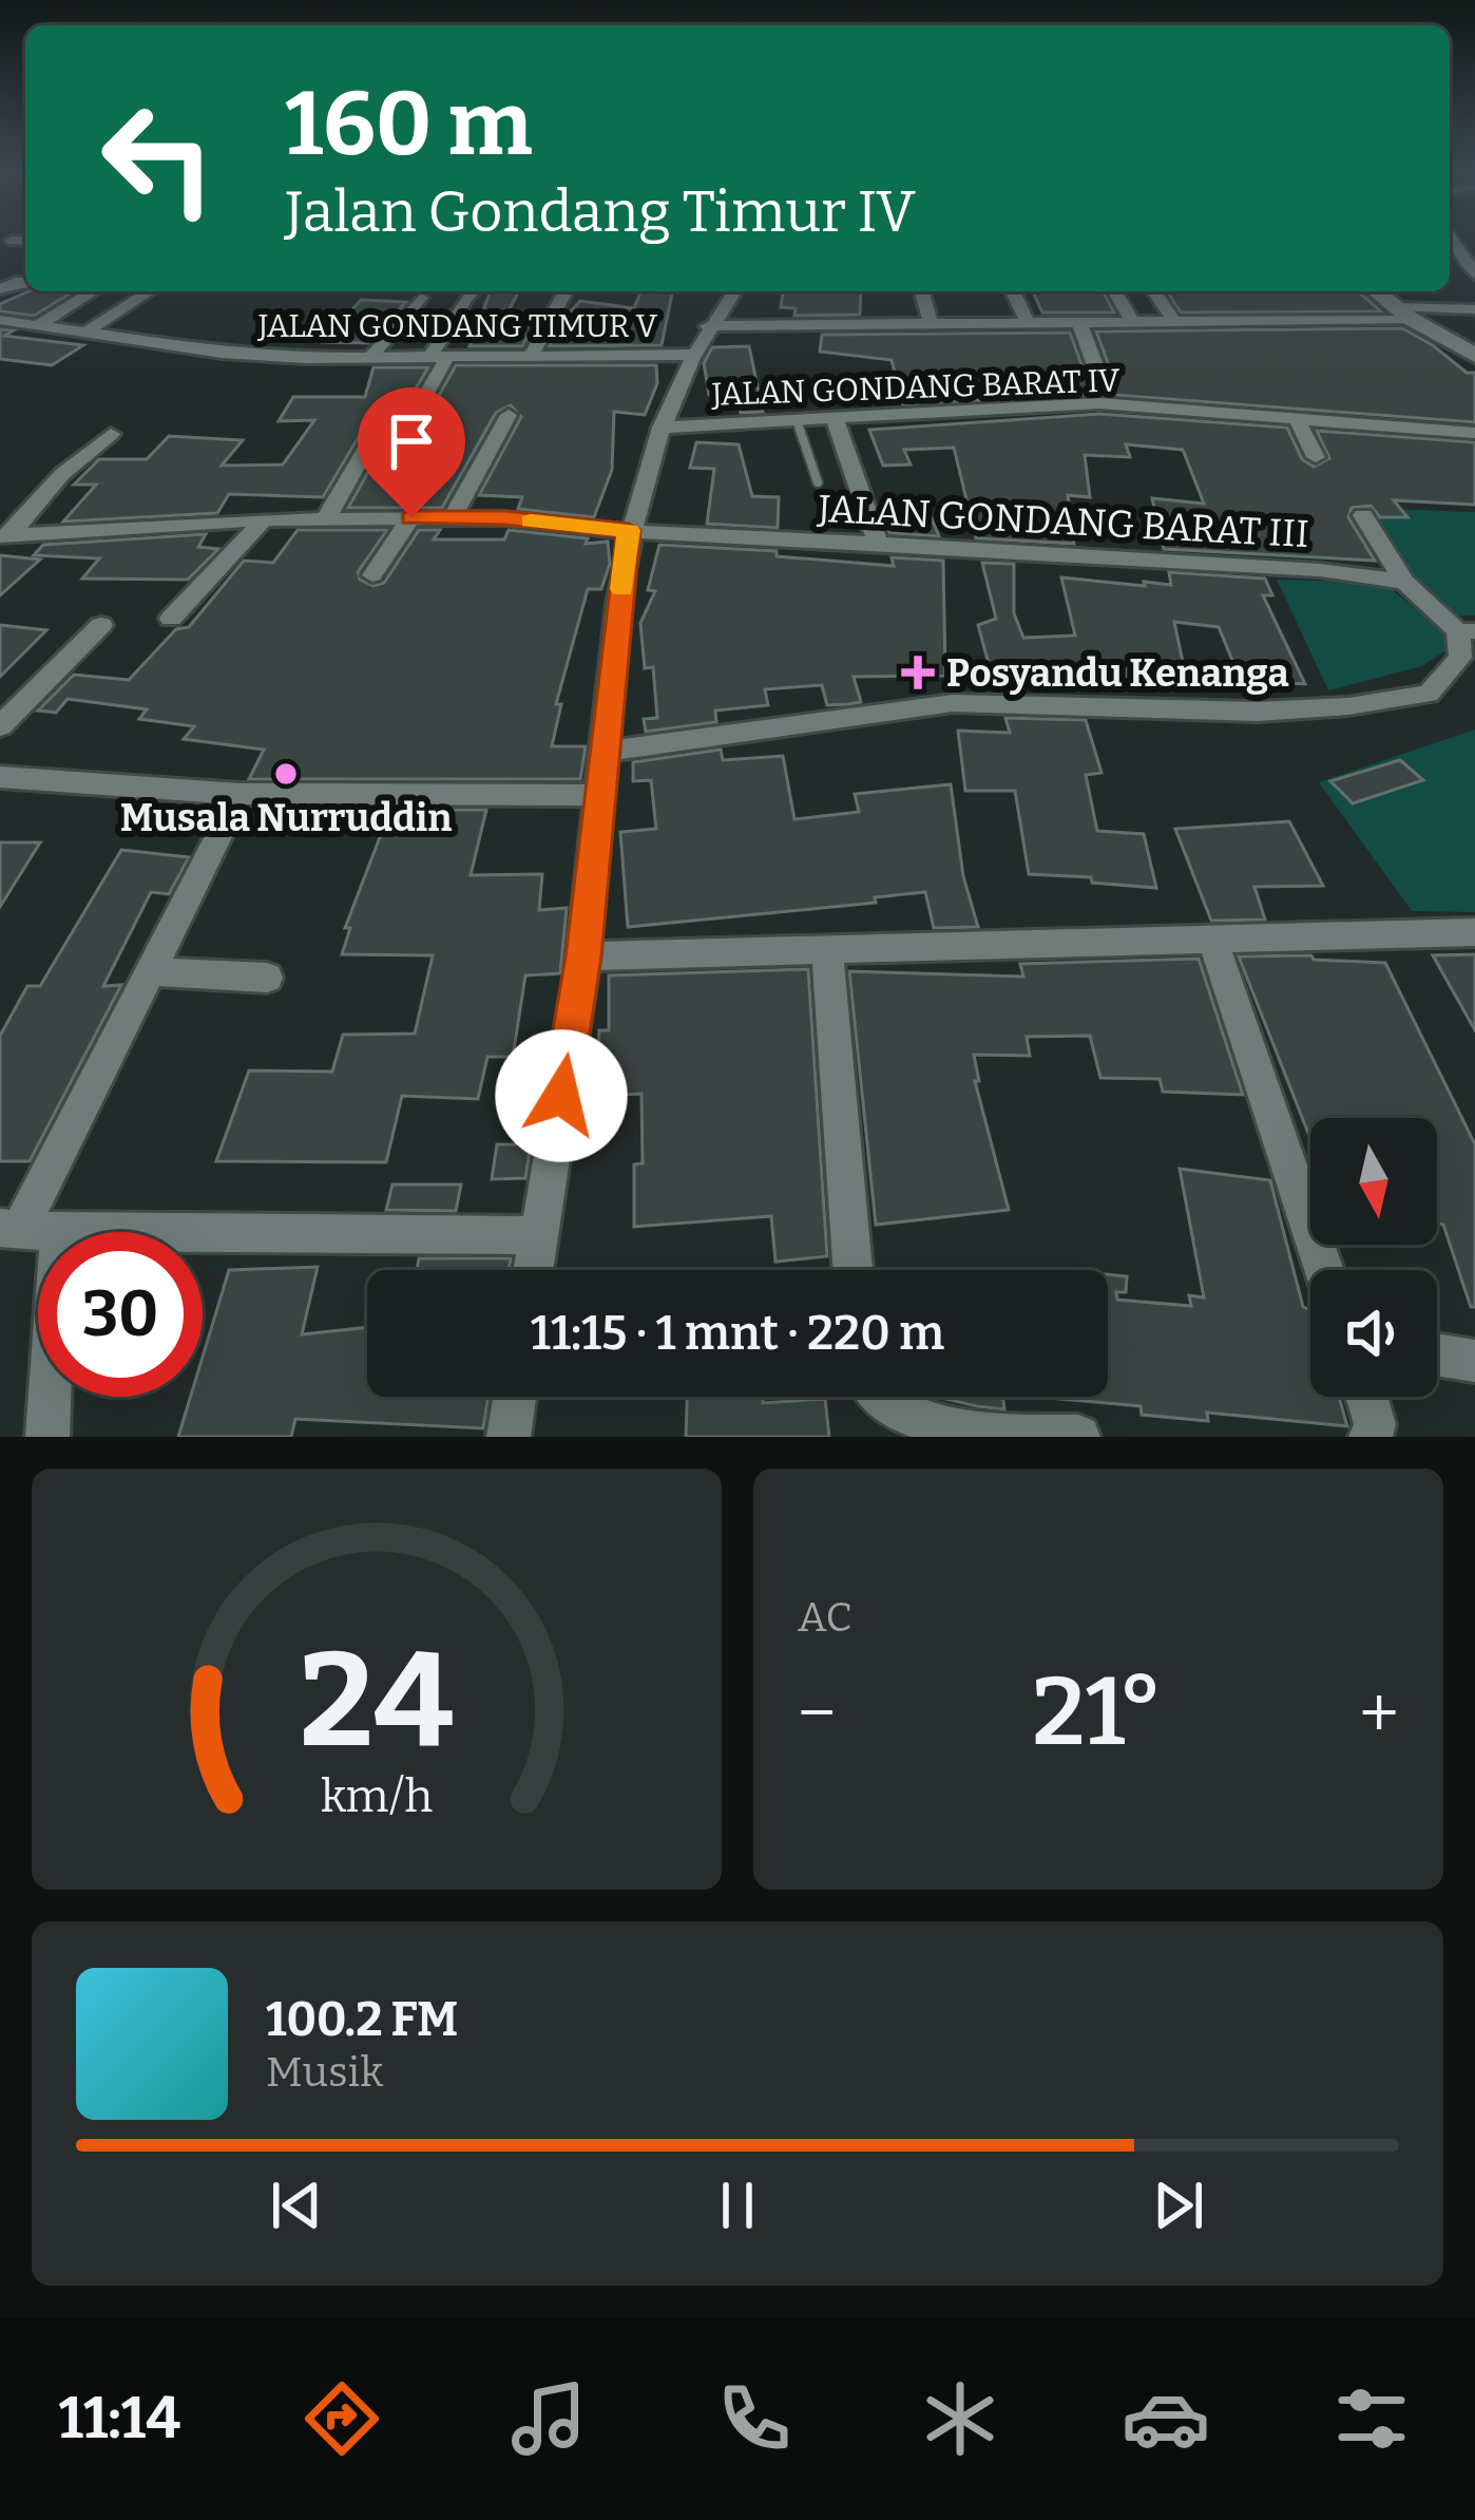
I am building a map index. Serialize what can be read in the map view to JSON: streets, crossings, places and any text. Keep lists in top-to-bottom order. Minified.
{"streets":{"street":["JALAN GONDANG TIMUR V","JALAN GONDANG BARAT IV","JALAN GONDANG BARAT III"]},"places":{"health":["Posyandu Kenanga"],"other":["Musala Nurruddin"]},"north":"bottom","page":{"turn":["160 m","Jalan Gondang Timur IV"],"limit":"30","trip":"11:15 · 1 mnt · 220 m","tile":"AC","heat":["−","21°","+"],"song":["100.2 FM","Musik"],"tabs":"11:14","gauge":["24","km/h"]}}
